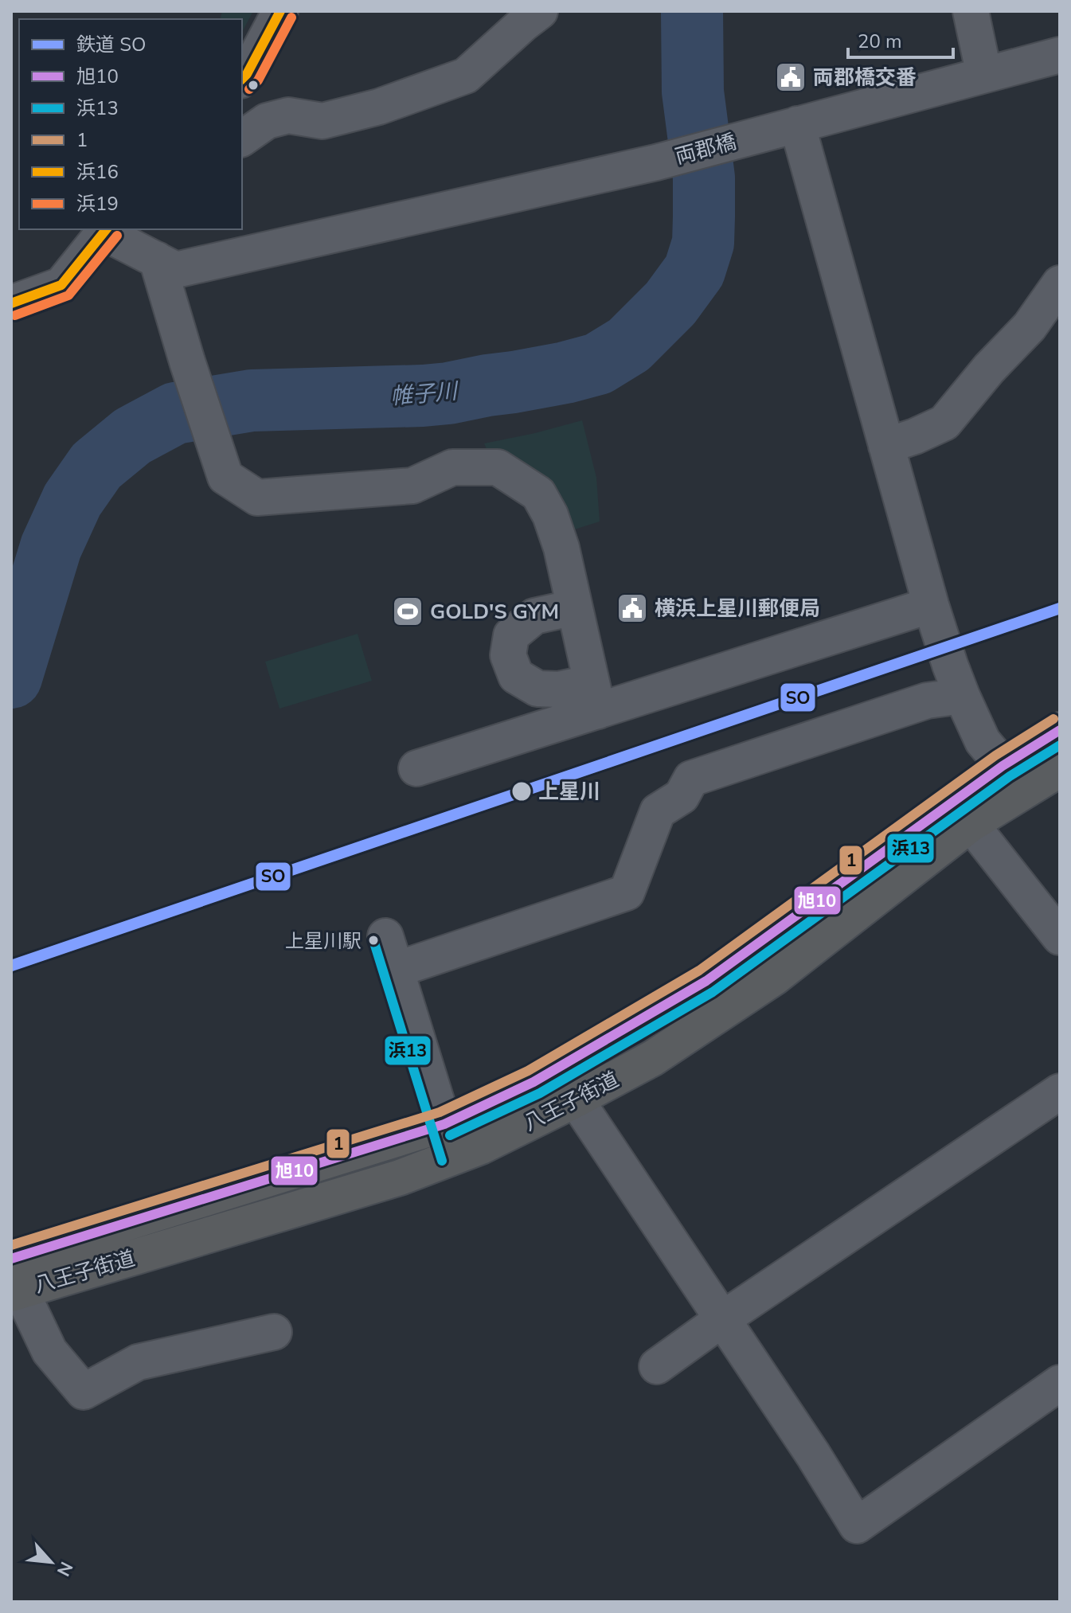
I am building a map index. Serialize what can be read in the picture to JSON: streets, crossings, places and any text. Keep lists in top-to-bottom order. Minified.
{"streets":{"highway":["八王子街道"],"street":["両郡橋"]},"water":["帷子川"],"places":{"public building":["両郡橋交番","横浜上星川郵便局"],"sports":["GOLD'S GYM"],"other":["上星川","上星川駅"]},"lines":["transit line 浜16","transit line 浜19","rail line SO","transit line 1","transit line 旭10","transit line 浜13"],"legend":["鉄道 SO","旭10","浜13","1","浜16","浜19"],"scale_bar":"20 m","north":"bottom right"}
